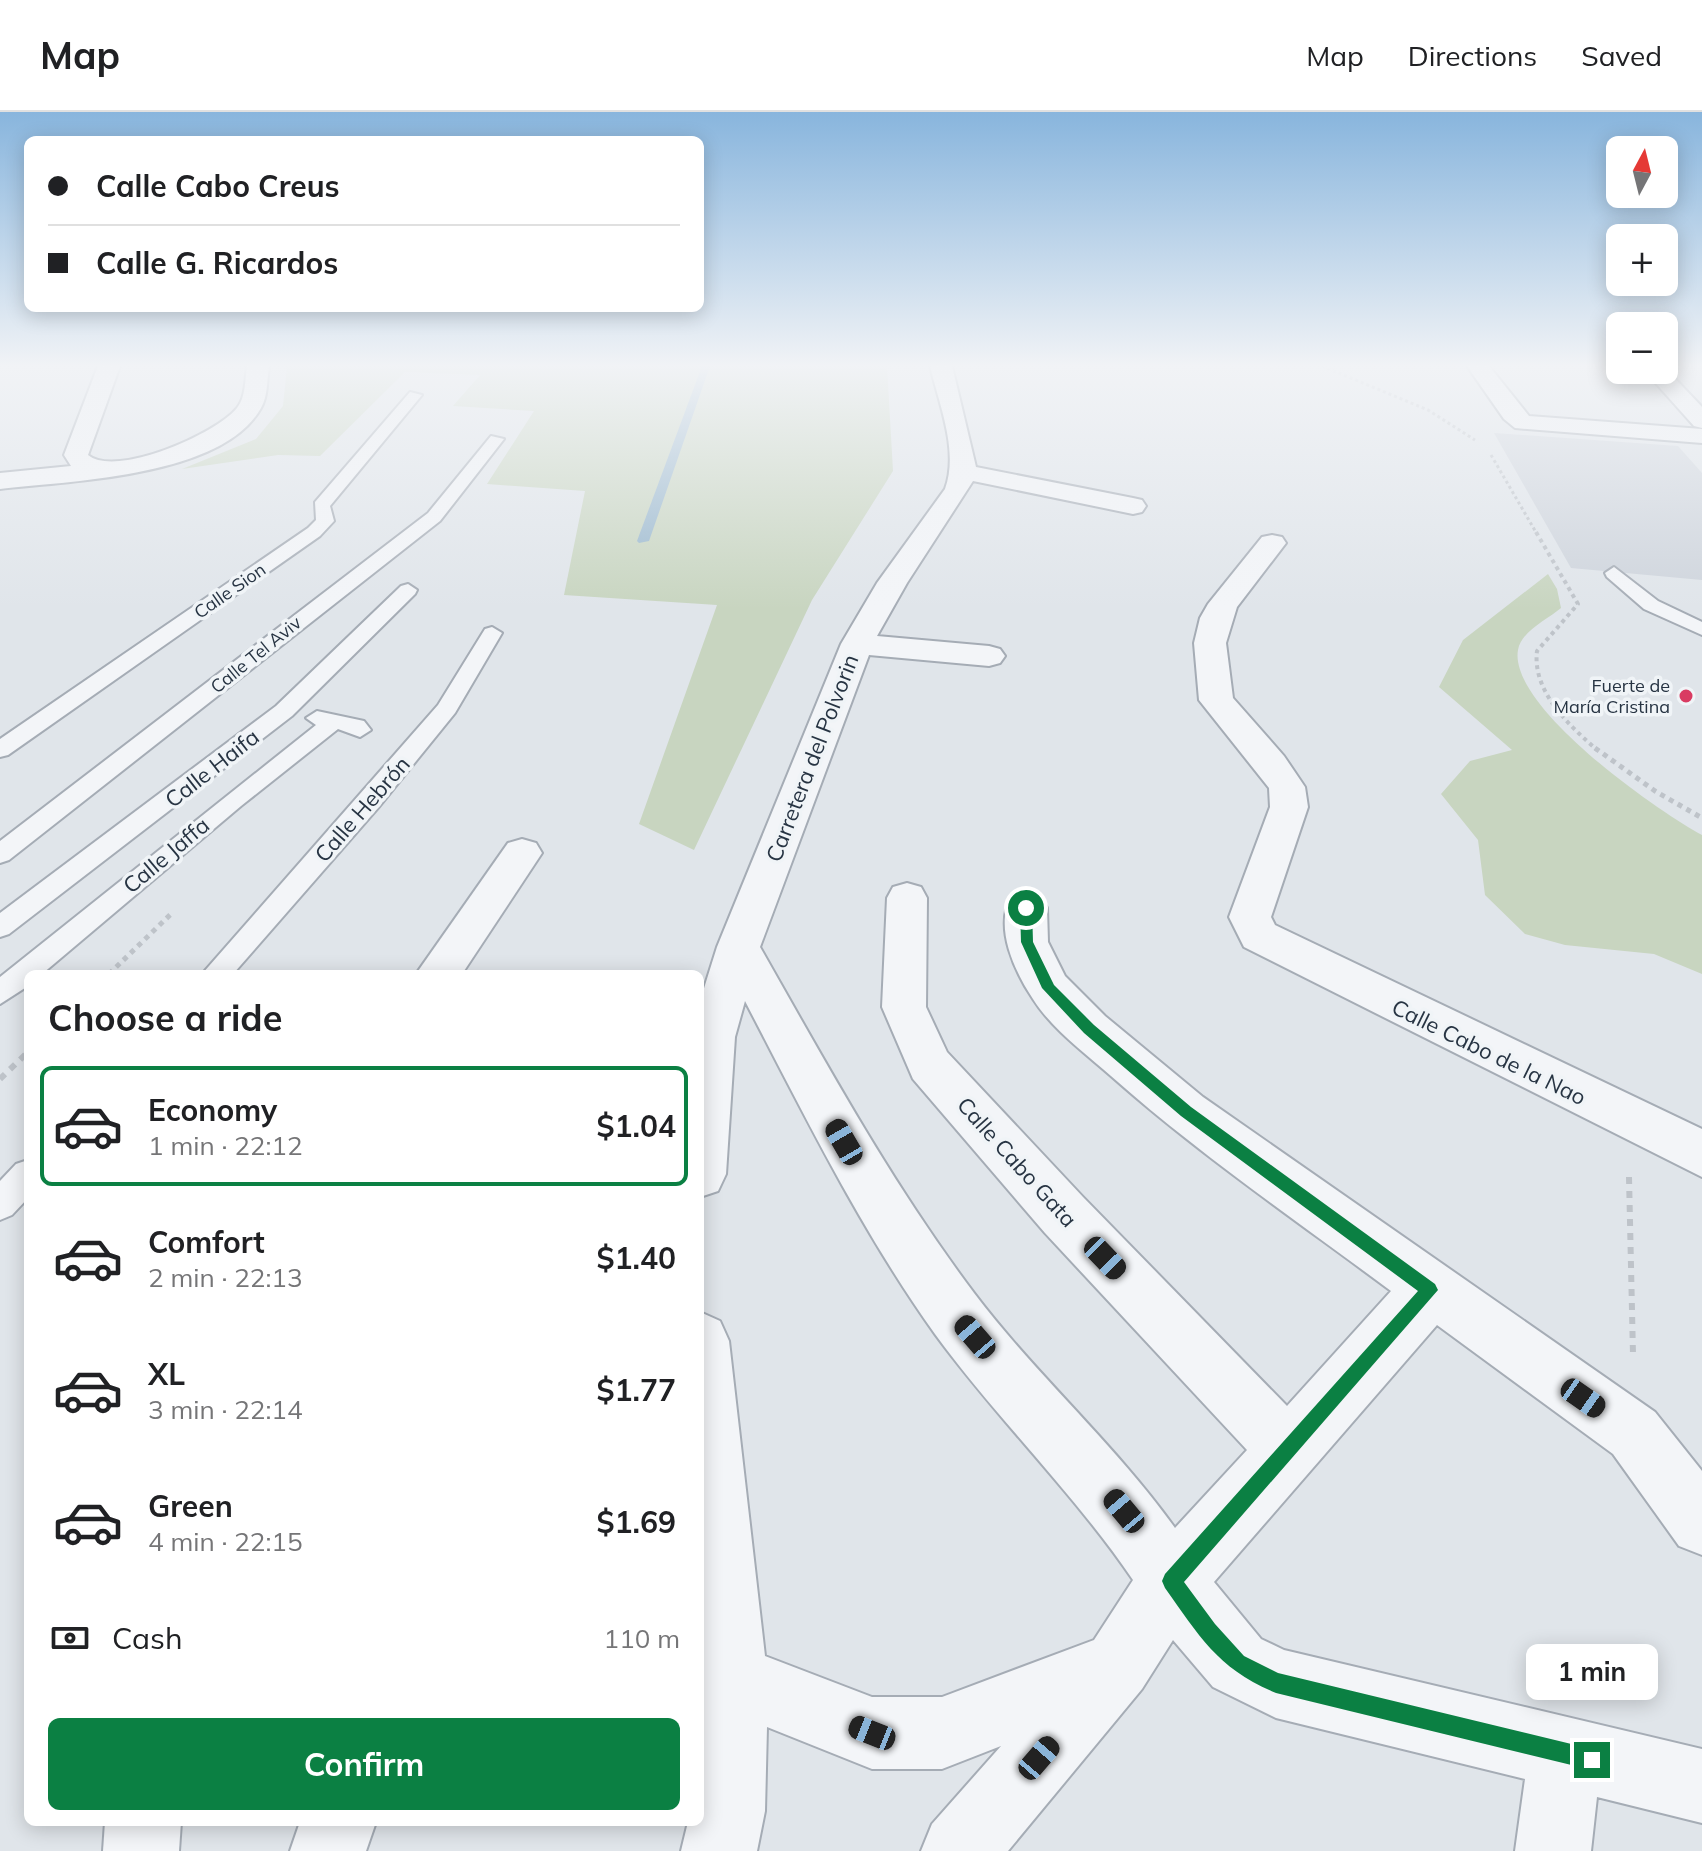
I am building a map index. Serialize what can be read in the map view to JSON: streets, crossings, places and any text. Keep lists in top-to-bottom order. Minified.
{"streets":{"street":["Carretera del Polvorin","Calle Cabo de la Nao","Calle Cabo Gata"],"lane":["Calle Sion","Calle Tel Aviv","Calle Haifa","Calle Hebrón","Calle Jaffa"]},"places":["Fuerte de María Cristina"],"north":"top","page":{"header":"Map","nav":["Map","Directions","Saved"],"map_buttons":["+","−"],"banner":["Calle Cabo Creus","Calle G. Ricardos"],"heading":"Choose a ride","list":[{"name":"Economy","note":"1 min · 22:12","value":"$1.04"},{"name":"Comfort","note":"2 min · 22:13","value":"$1.40"},{"name":"XL","note":"3 min · 22:14","value":"$1.77"},{"name":"Green","note":"4 min · 22:15","value":"$1.69"}],"pay":["Cash","110 m"],"bubble":"1 min","buttons":"Confirm"}}
